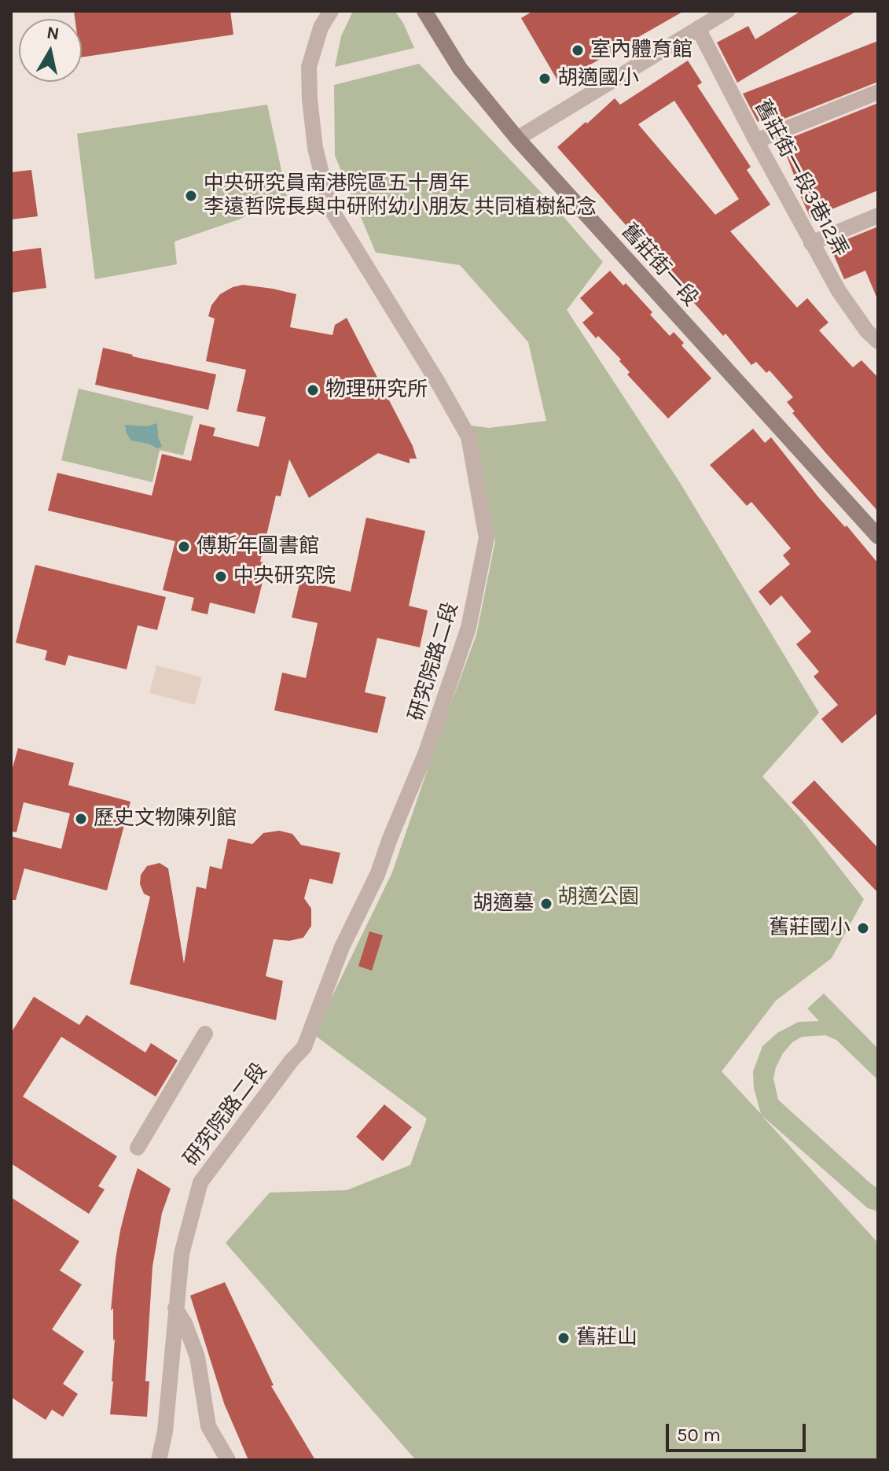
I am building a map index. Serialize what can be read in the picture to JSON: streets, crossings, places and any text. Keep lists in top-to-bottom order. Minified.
{"streets":{"main road":["舊莊街一段"],"street":["舊莊街一段3巷12弄","研究院路二段"]},"parks":["胡適公園"],"places":["室內體育館","胡適國小","中央研究員南港院區五十周年 李遠哲院長與中研附幼小朋友 共同植樹紀念","物理研究所","傅斯年圖書館","中央研究院","歷史文物陳列館","胡適墓","舊莊國小","舊莊山"],"scale_bar":"50 m","north":"top"}
